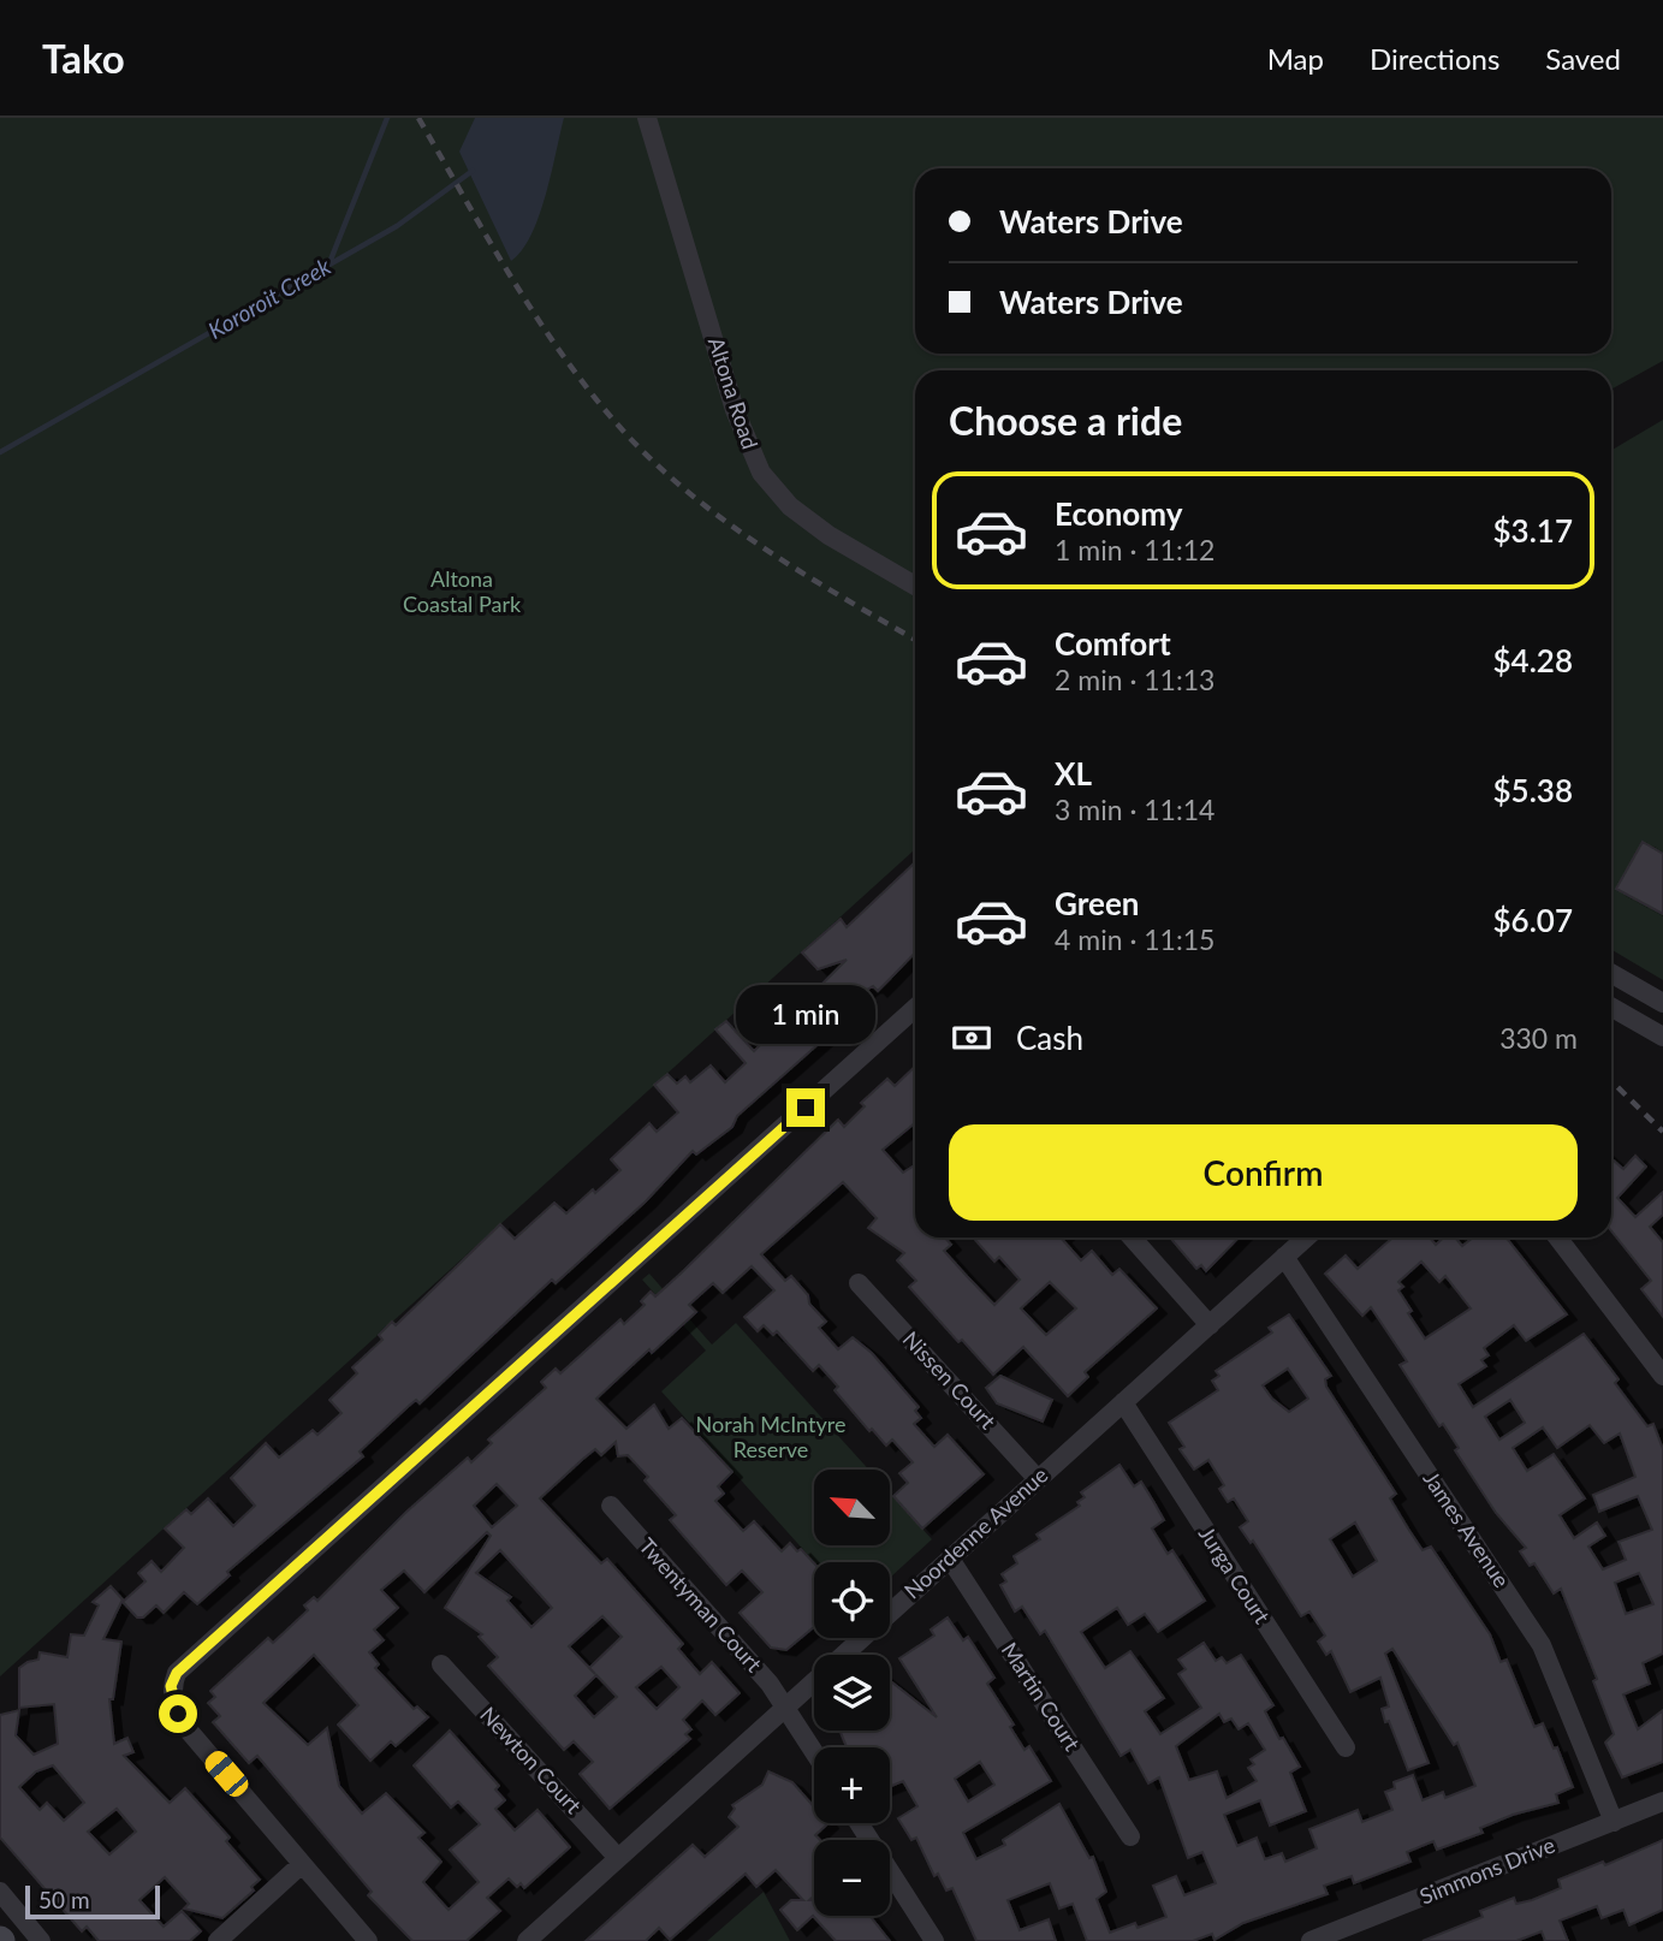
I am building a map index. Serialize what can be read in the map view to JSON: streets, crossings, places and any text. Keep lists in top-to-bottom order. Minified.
{"streets":{"street":["Altona Road","Nissen Court","James Avenue","Noordenne Avenue","Jurga Court","Twentyman Court","Martin Court","Newton Court","Simmons Drive"]},"crossings":[["Nissen Court","Noordenne Avenue"],["James Avenue","Noordenne Avenue"],["James Avenue","Simmons Drive"],["Noordenne Avenue","Jurga Court"],["Noordenne Avenue","Twentyman Court"],["Noordenne Avenue","Martin Court"],["Noordenne Avenue","Newton Court"]],"water":["Kororoit Creek"],"parks":["Altona Coastal Park","Norah McIntyre Reserve"],"scale_bar":"50 m","north":"top left","page":{"header":"Tako","nav":["Map","Directions","Saved"],"banner":["Waters Drive","Waters Drive"],"heading":"Choose a ride","list":[{"name":"Economy","note":"1 min · 11:12","value":"$3.17"},{"name":"Comfort","note":"2 min · 11:13","value":"$4.28"},{"name":"XL","note":"3 min · 11:14","value":"$5.38"},{"name":"Green","note":"4 min · 11:15","value":"$6.07"}],"bubble":"1 min","pay":["Cash","330 m"],"buttons":"Confirm","map_buttons":["+","−"],"scale":"50 m"}}
